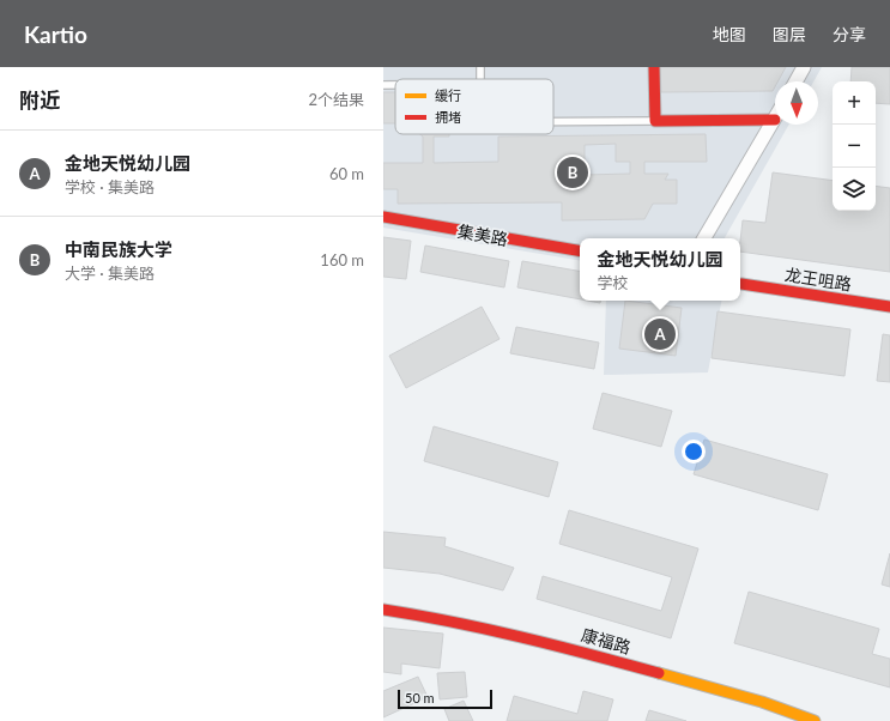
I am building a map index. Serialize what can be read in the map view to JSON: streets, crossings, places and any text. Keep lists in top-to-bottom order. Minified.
{"streets":{"street":["集美路","龙王咀路","康福路"]},"legend":["缓行","拥堵"],"scale_bar":"50 m","north":"bottom","page":{"header":"Kartio","nav":["地图","图层","分享"],"heading":["附近","2个结果"],"map_buttons":["+","−"],"list":[{"mark":"A","name":"金地天悦幼儿园","note":"学校 · 集美路","value":"60 m"},{"mark":"B","name":"中南民族大学","note":"大学 · 集美路","value":"160 m"}],"pins":["B","A"],"popup":["金地天悦幼儿园","学校"],"scale":"50 m"}}
